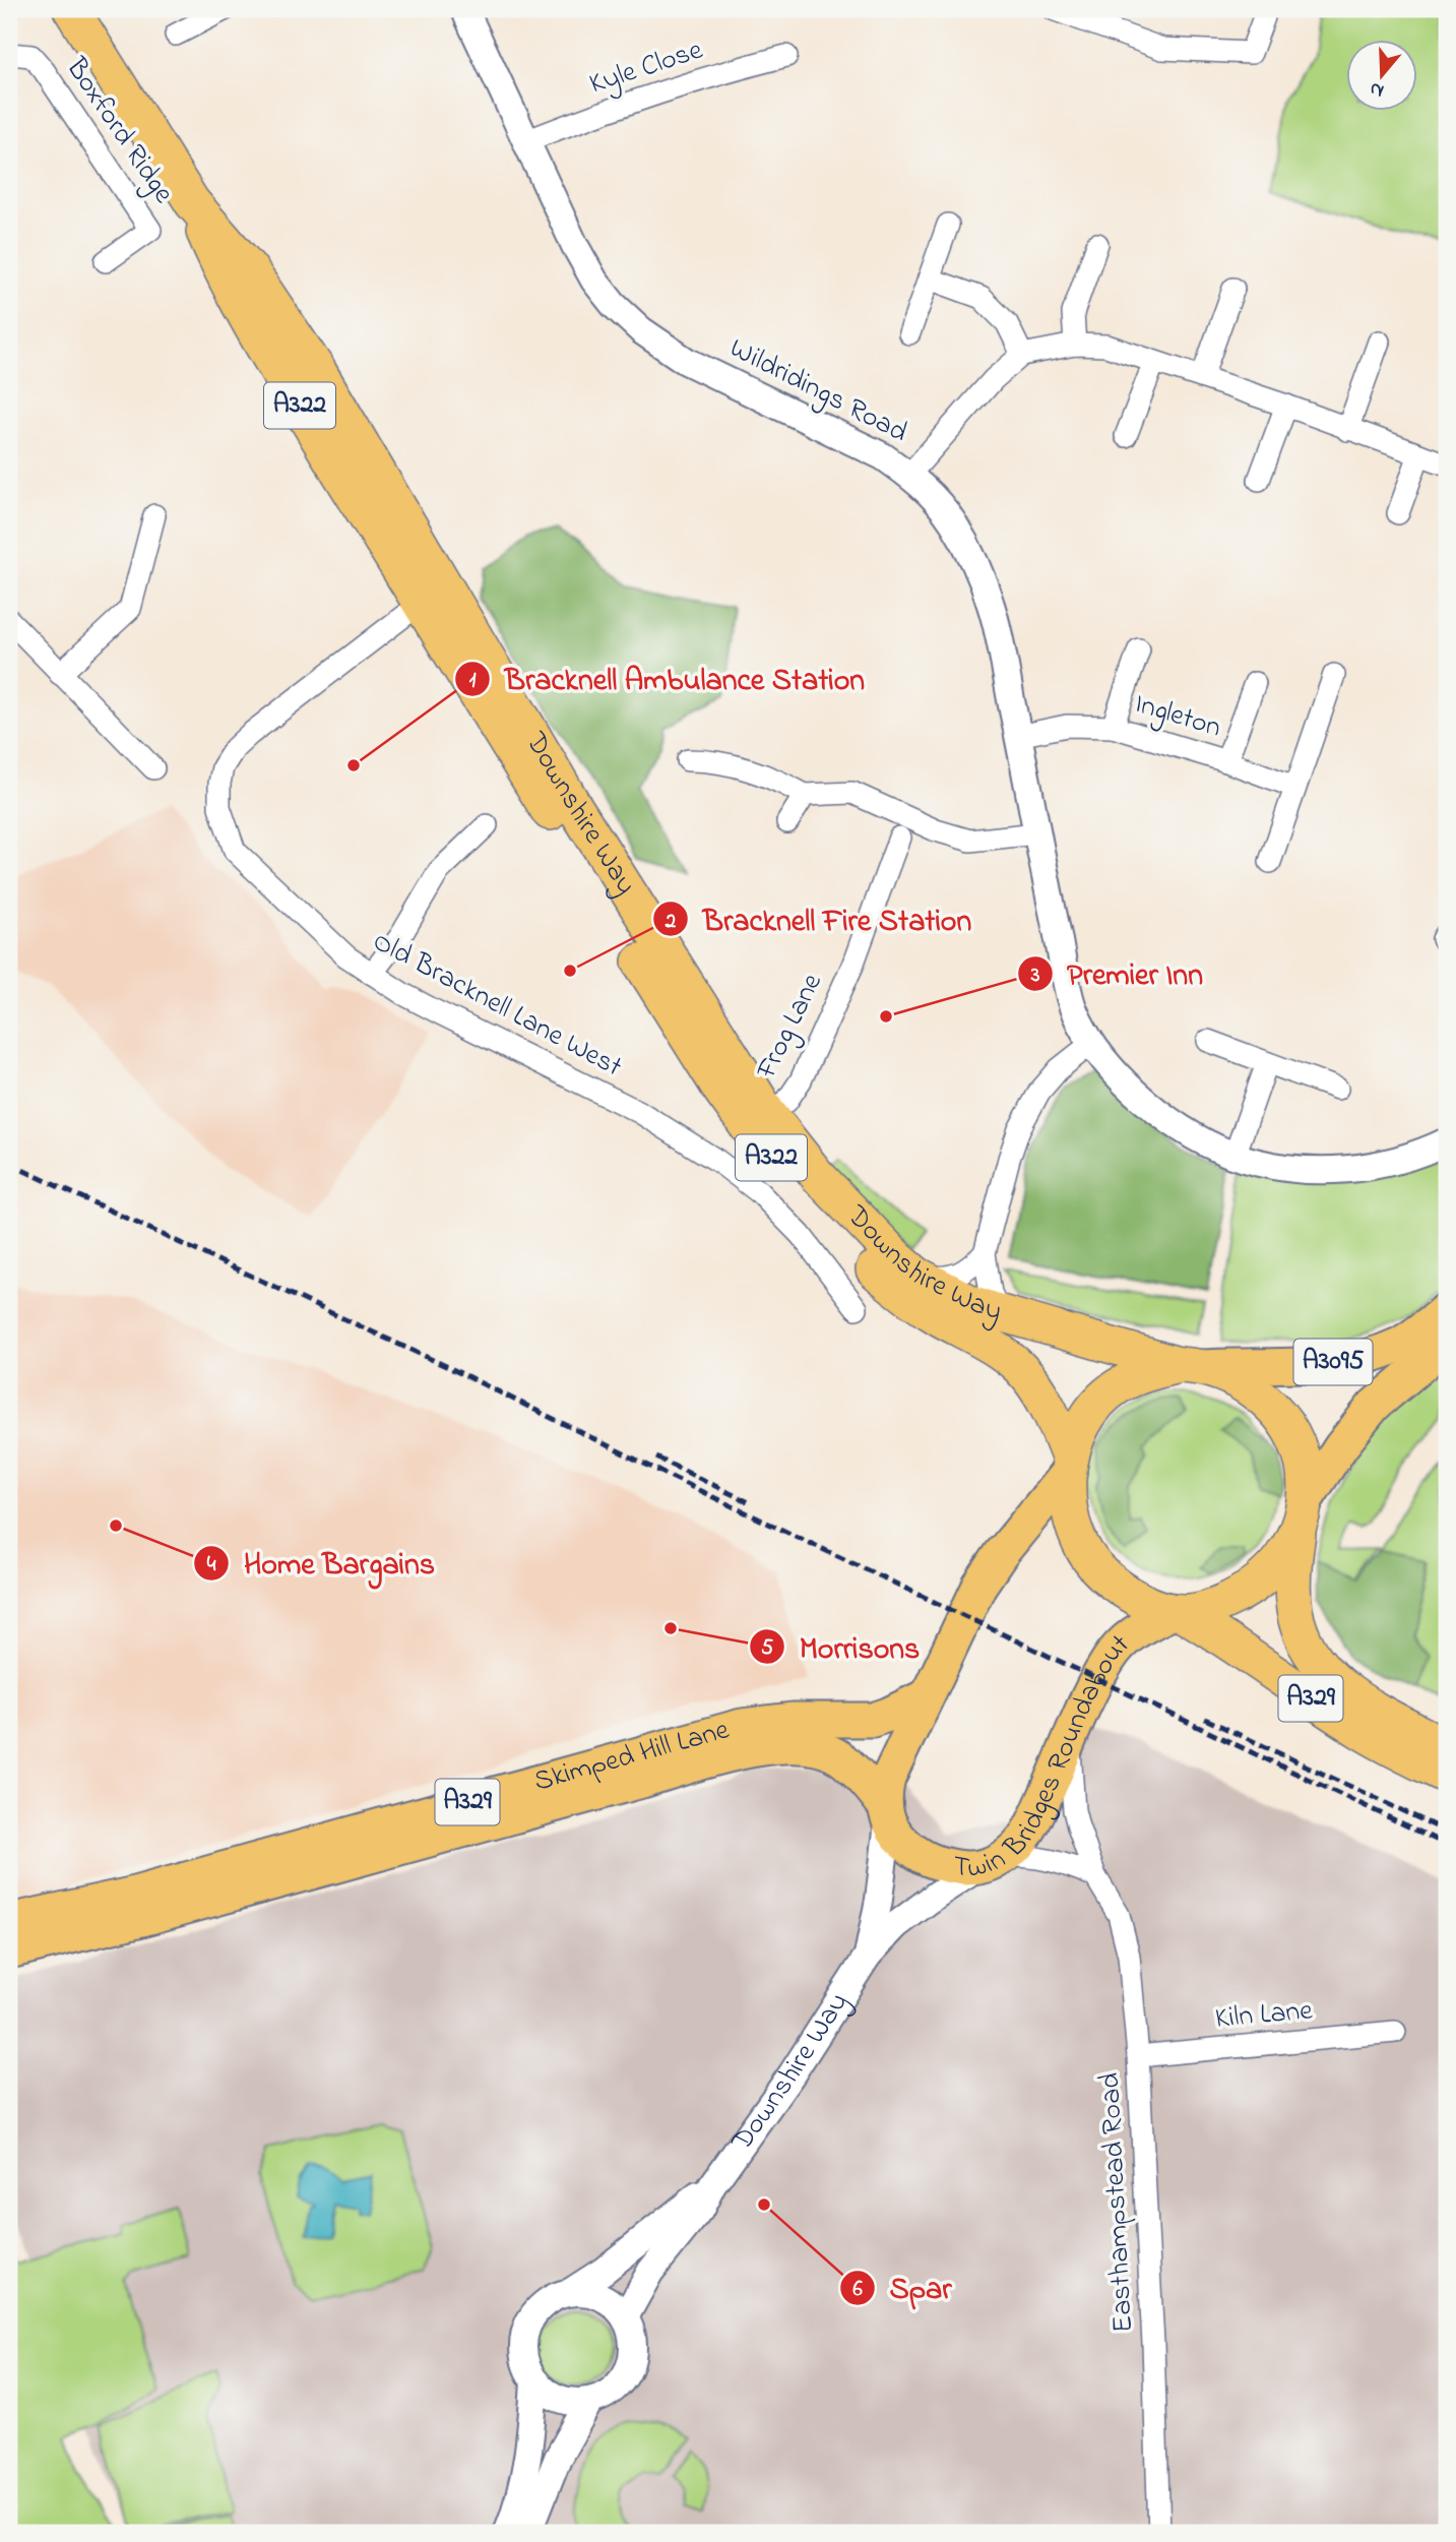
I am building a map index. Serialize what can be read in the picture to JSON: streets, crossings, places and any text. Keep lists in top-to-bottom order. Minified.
{"streets":{"highway":["A322","Downshire Way","A329","Twin Bridges Roundabout"],"main road":["A3095","Skimped Hill Lane"],"street":["Kyle Close","Boxford Ridge","Wildridings Road","Ingleton","Old Bracknell Lane West","Frog Lane","Kiln Lane","Easthampstead Road"]},"crossings":[["Kyle Close","Wildridings Road"],["Wildridings Road","Ingleton"],["Downshire Way","Old Bracknell Lane West"],["Downshire Way","Frog Lane"],["Downshire Way","A3095"],["Downshire Way","A329"],["Downshire Way","Twin Bridges Roundabout"],["Downshire Way","Skimped Hill Lane"],["A3095","A329"],["A3095","Twin Bridges Roundabout"],["A329","Twin Bridges Roundabout"],["Twin Bridges Roundabout","Skimped Hill Lane"],["Twin Bridges Roundabout","Easthampstead Road"],["Kiln Lane","Easthampstead Road"]],"places":["Bracknell Ambulance Station","Bracknell Fire Station","Premier Inn","Home Bargains","Morrisons","Spar"],"north":"bottom"}
